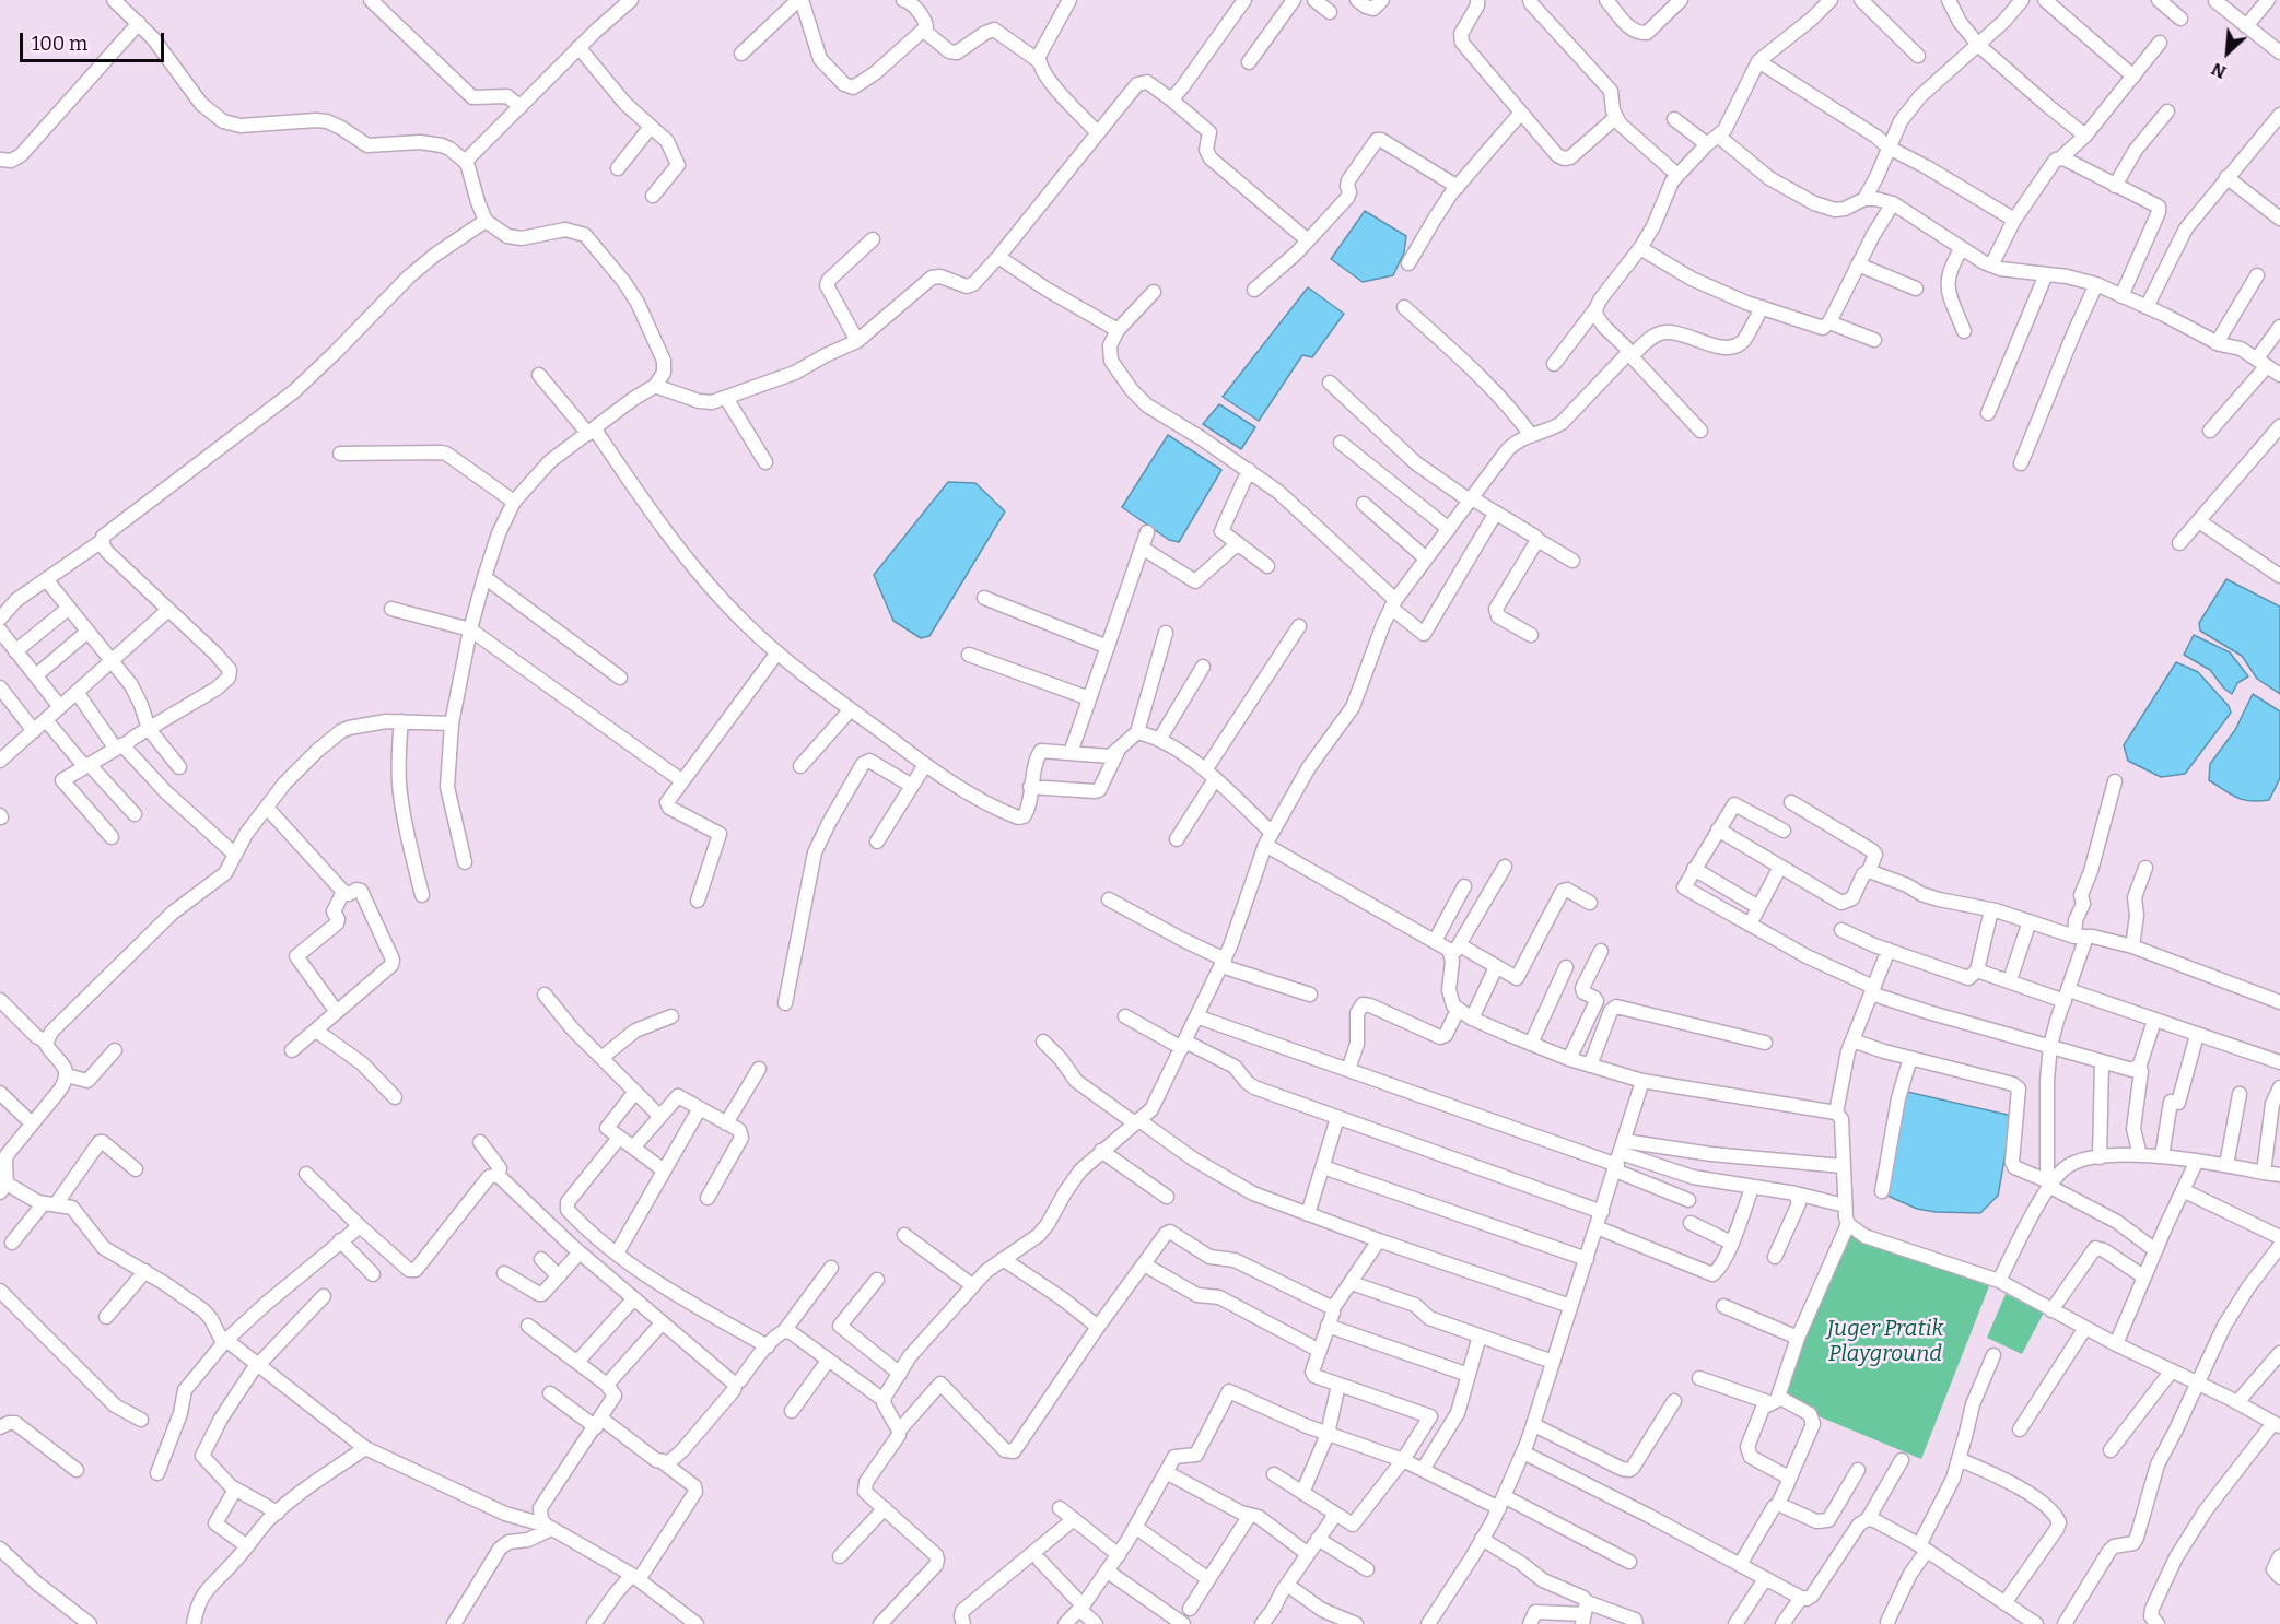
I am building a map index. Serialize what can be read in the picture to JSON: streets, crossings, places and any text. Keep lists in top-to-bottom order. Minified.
{"parks":["Juger Pratik Playground"],"scale_bar":"100 m","north":"bottom left"}
